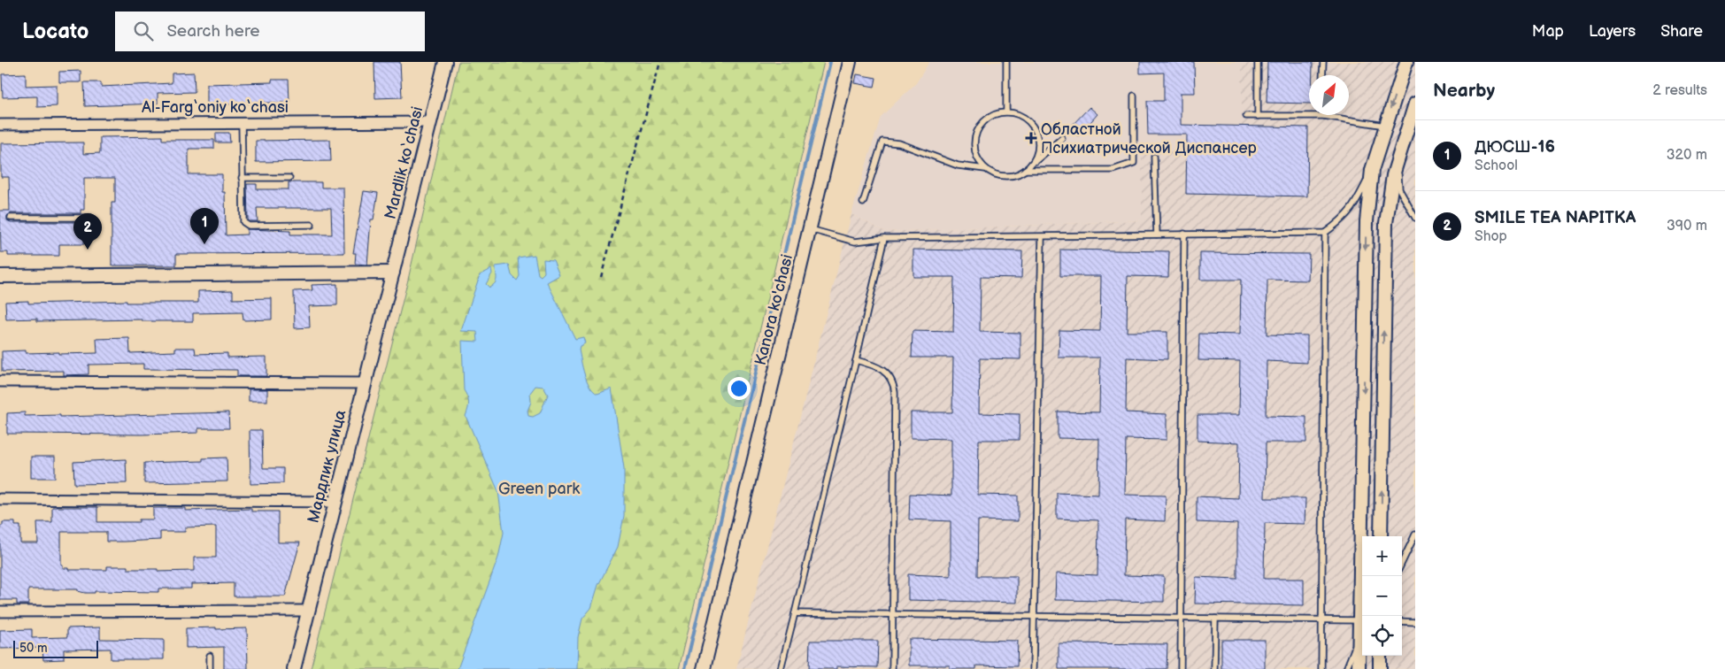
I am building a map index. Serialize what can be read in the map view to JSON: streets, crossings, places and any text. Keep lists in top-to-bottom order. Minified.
{"streets":{"street":["Al-Farg‘oniy ko‘chasi","Mardlik ko‘chasi","Kanora ko'chasi","Мардлик улица"]},"crossings":[["Al-Farg‘oniy ko‘chasi","Mardlik ko‘chasi"],["Mardlik ko‘chasi","Мардлик улица"]],"parks":["Green park"],"places":{"health":["Областной Психиатрической Диспансер"]},"scale_bar":"50 m","north":"top right","page":{"header":"Locato","search":"Search here","nav":["Map","Layers","Share"],"heading":["Nearby","2 results"],"list":[{"mark":"1","name":"ДЮСШ-16","note":"School","value":"320 m"},{"mark":"2","name":"SMILE TEA NAPITKA","note":"Shop","value":"390 m"}],"pins":["1","2"],"map_buttons":["+","−"],"scale":"50 m"}}
